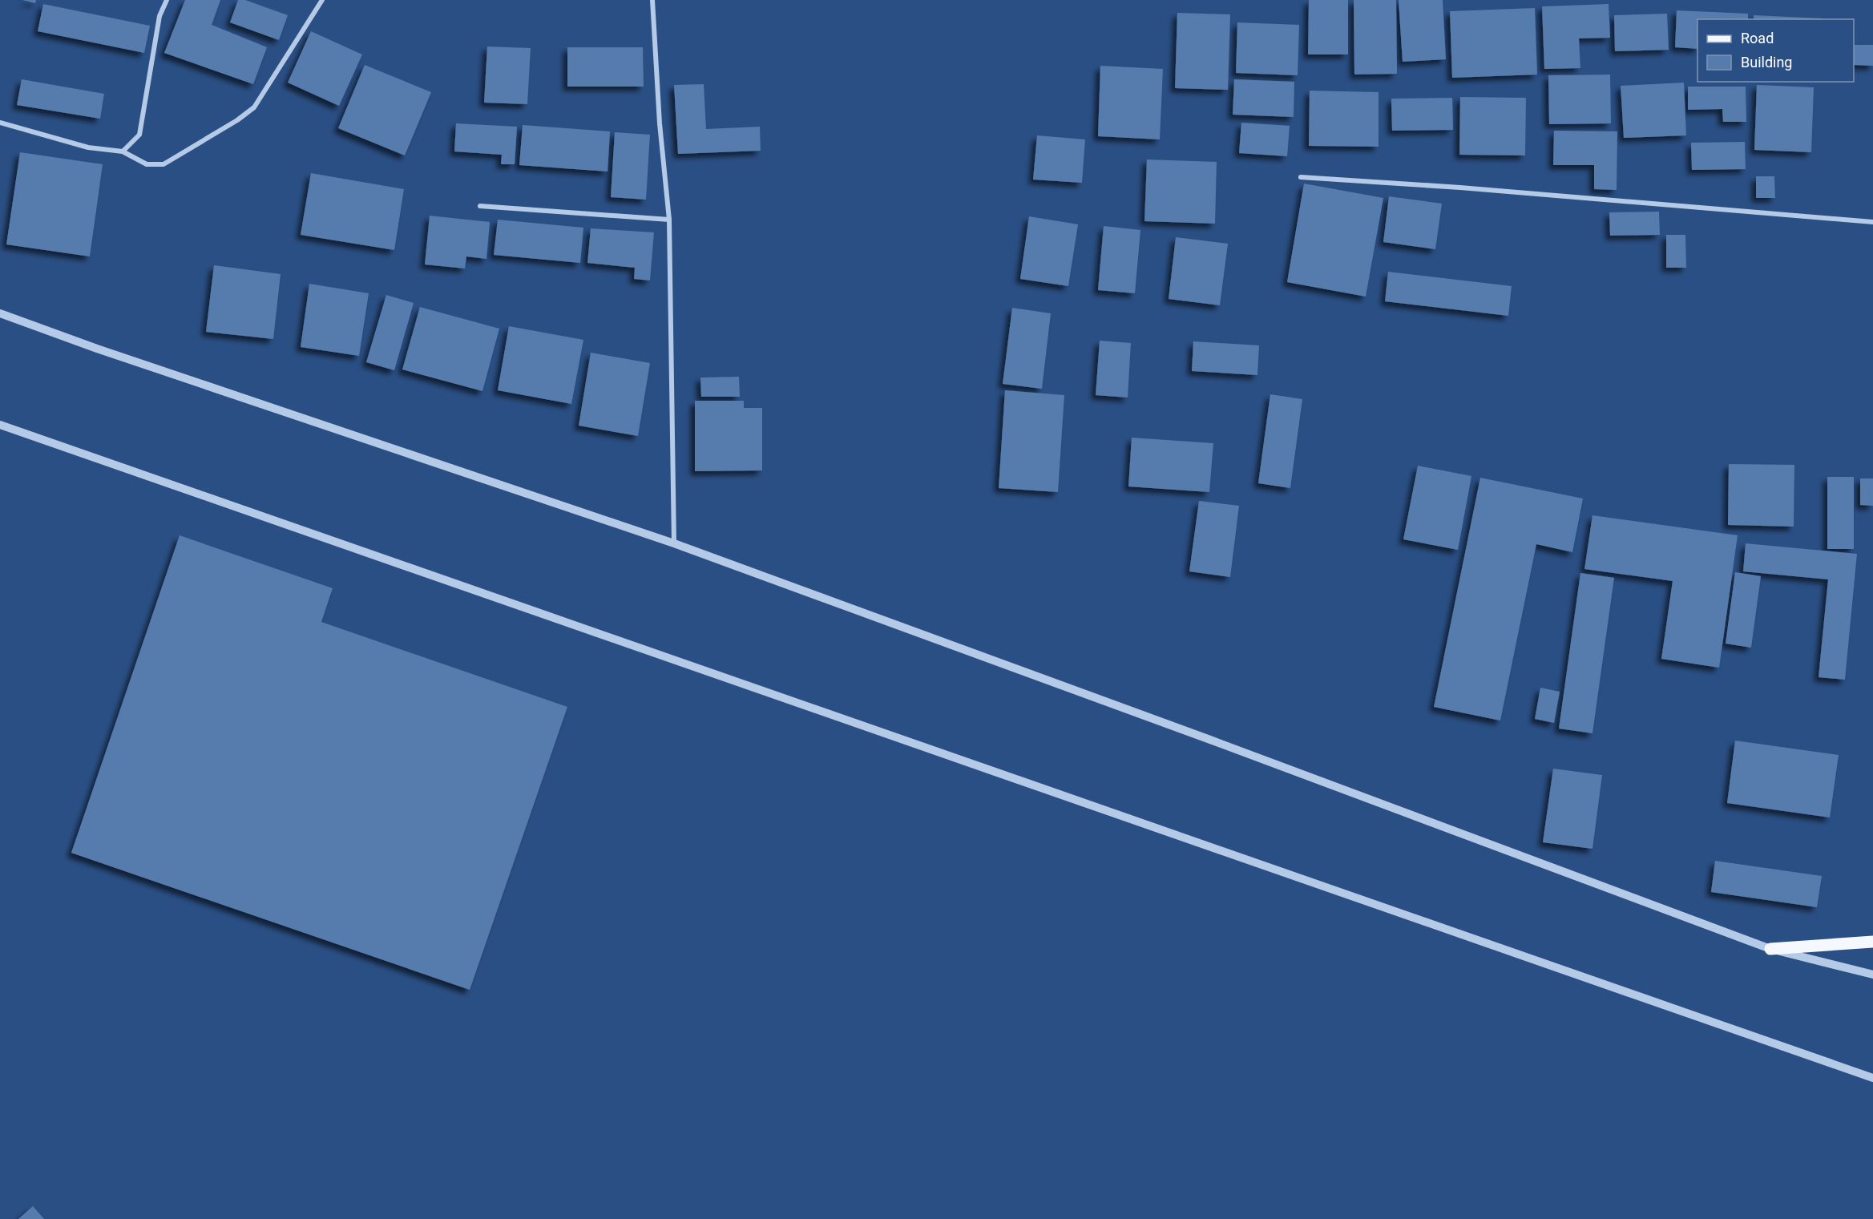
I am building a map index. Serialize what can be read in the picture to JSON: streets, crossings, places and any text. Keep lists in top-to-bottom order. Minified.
{"legend":["Road","Building"]}
